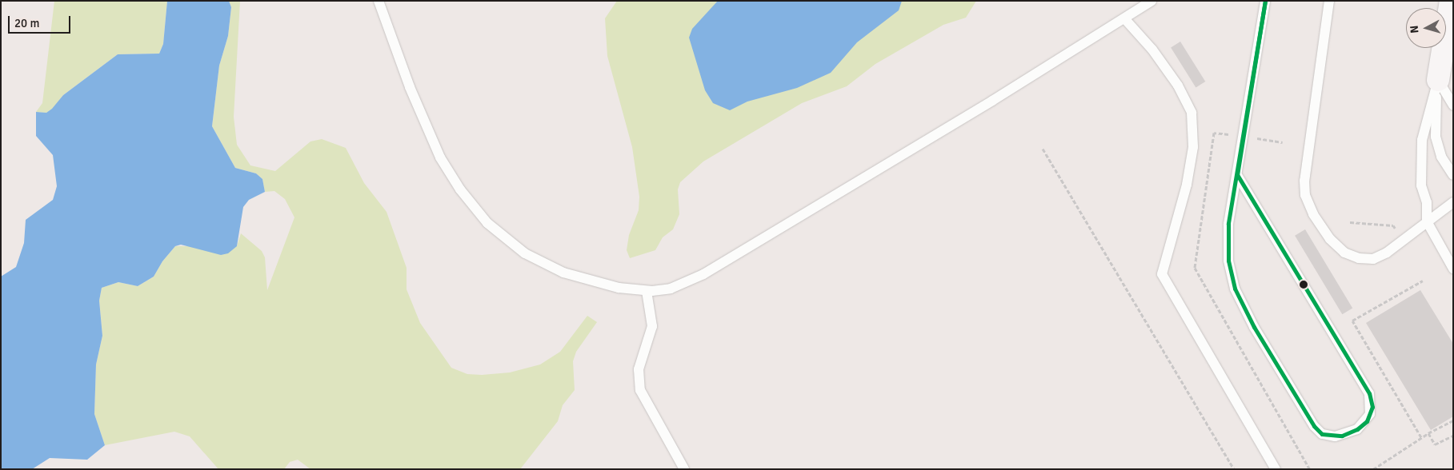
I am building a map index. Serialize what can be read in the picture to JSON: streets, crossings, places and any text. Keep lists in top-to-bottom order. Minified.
{"scale_bar":"20 m","north":"left"}
